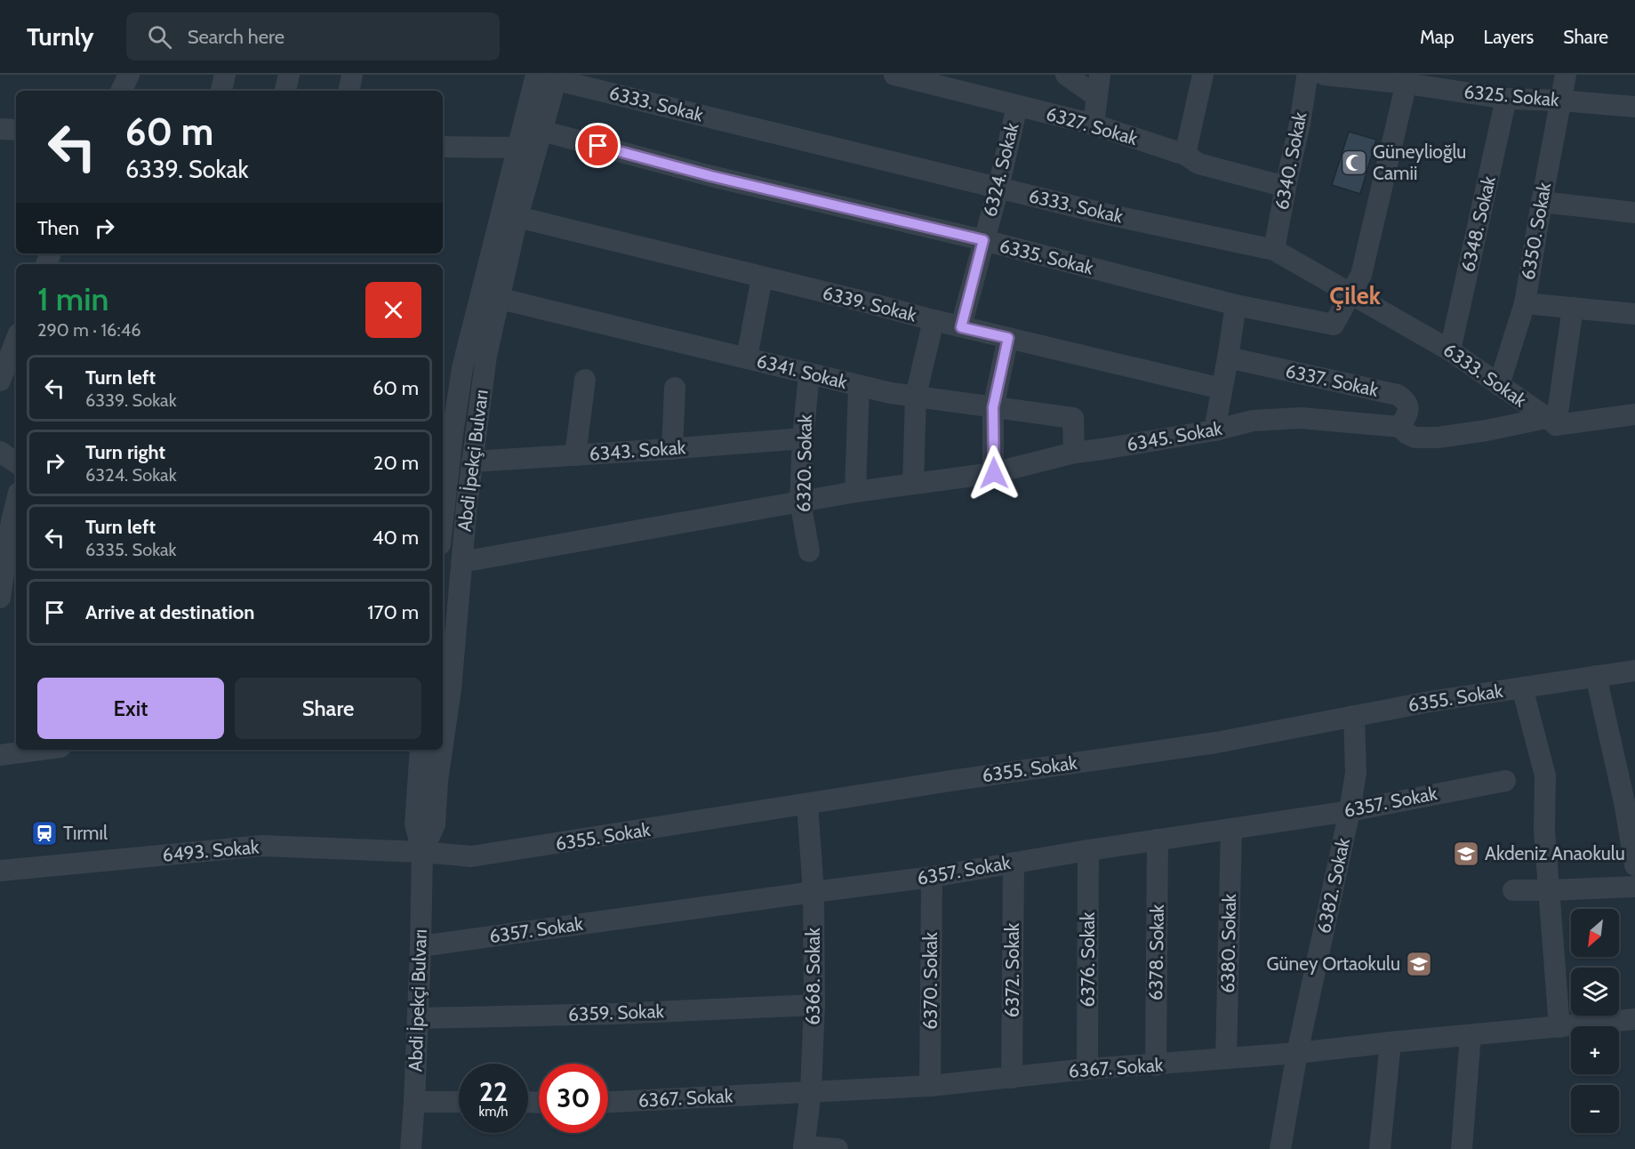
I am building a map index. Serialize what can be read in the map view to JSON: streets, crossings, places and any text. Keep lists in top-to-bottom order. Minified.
{"streets":{"street":["6325. Sokak","6333. Sokak","6327. Sokak","6340. Sokak","6324. Sokak","6348. Sokak","6350. Sokak","6335. Sokak","6339. Sokak","6341. Sokak","6337. Sokak","6345. Sokak","6343. Sokak","Abdi İpekçi Bulvarı","6320. Sokak","6355. Sokak","6357. Sokak","6493. Sokak","6382. Sokak","6380. Sokak","6378. Sokak","6376. Sokak","6372. Sokak","6368. Sokak","6370. Sokak","6359. Sokak","6367. Sokak"]},"crossings":[["6325. Sokak","6348. Sokak"],["6325. Sokak","6350. Sokak"],["6333. Sokak","6340. Sokak"],["6333. Sokak","6324. Sokak"],["6333. Sokak","6348. Sokak"],["6333. Sokak","6350. Sokak"],["6333. Sokak","6335. Sokak"],["6333. Sokak","6345. Sokak"],["6333. Sokak","Abdi İpekçi Bulvarı"],["6327. Sokak","6340. Sokak"],["6327. Sokak","6324. Sokak"],["6324. Sokak","6335. Sokak"],["6324. Sokak","6339. Sokak"],["6335. Sokak","Abdi İpekçi Bulvarı"],["6339. Sokak","Abdi İpekçi Bulvarı"],["6341. Sokak","6345. Sokak"],["6341. Sokak","Abdi İpekçi Bulvarı"],["6341. Sokak","6320. Sokak"],["6337. Sokak","6345. Sokak"],["6345. Sokak","Abdi İpekçi Bulvarı"],["6345. Sokak","6320. Sokak"],["6343. Sokak","Abdi İpekçi Bulvarı"],["6343. Sokak","6320. Sokak"],["Abdi İpekçi Bulvarı","6355. Sokak"],["Abdi İpekçi Bulvarı","6357. Sokak"],["Abdi İpekçi Bulvarı","6493. Sokak"],["Abdi İpekçi Bulvarı","6359. Sokak"],["6355. Sokak","6493. Sokak"],["6355. Sokak","6382. Sokak"],["6355. Sokak","6368. Sokak"],["6357. Sokak","6382. Sokak"],["6357. Sokak","6380. Sokak"],["6357. Sokak","6378. Sokak"],["6357. Sokak","6376. Sokak"],["6357. Sokak","6372. Sokak"],["6357. Sokak","6368. Sokak"],["6357. Sokak","6370. Sokak"],["6382. Sokak","6367. Sokak"],["6380. Sokak","6367. Sokak"],["6378. Sokak","6367. Sokak"],["6376. Sokak","6367. Sokak"],["6372. Sokak","6367. Sokak"],["6368. Sokak","6359. Sokak"],["6368. Sokak","6367. Sokak"],["6370. Sokak","6367. Sokak"]],"districts":["Çilek"],"places":{"mosque":["Güneylioğlu Camii"],"station":["Tırmıl"],"school or university":["Akdeniz Anaokulu","Güney Ortaokulu"]},"north":"bottom left","page":{"header":"Turnly","search":"Search here","nav":["Map","Layers","Share"],"turn":["60 m","6339. Sokak"],"then":"Then","heading":["1 min","290 m · 16:46"],"list":[{"name":"Turn left","note":"6339. Sokak","value":"60 m"},{"name":"Turn right","note":"6324. Sokak","value":"20 m"},{"name":"Turn left","note":"6335. Sokak","value":"40 m"},{"name":"Arrive at destination","value":"170 m"}],"buttons":["Exit","Share"],"map_buttons":["+","−"],"speed":"22 km/h","limit":"30"}}
